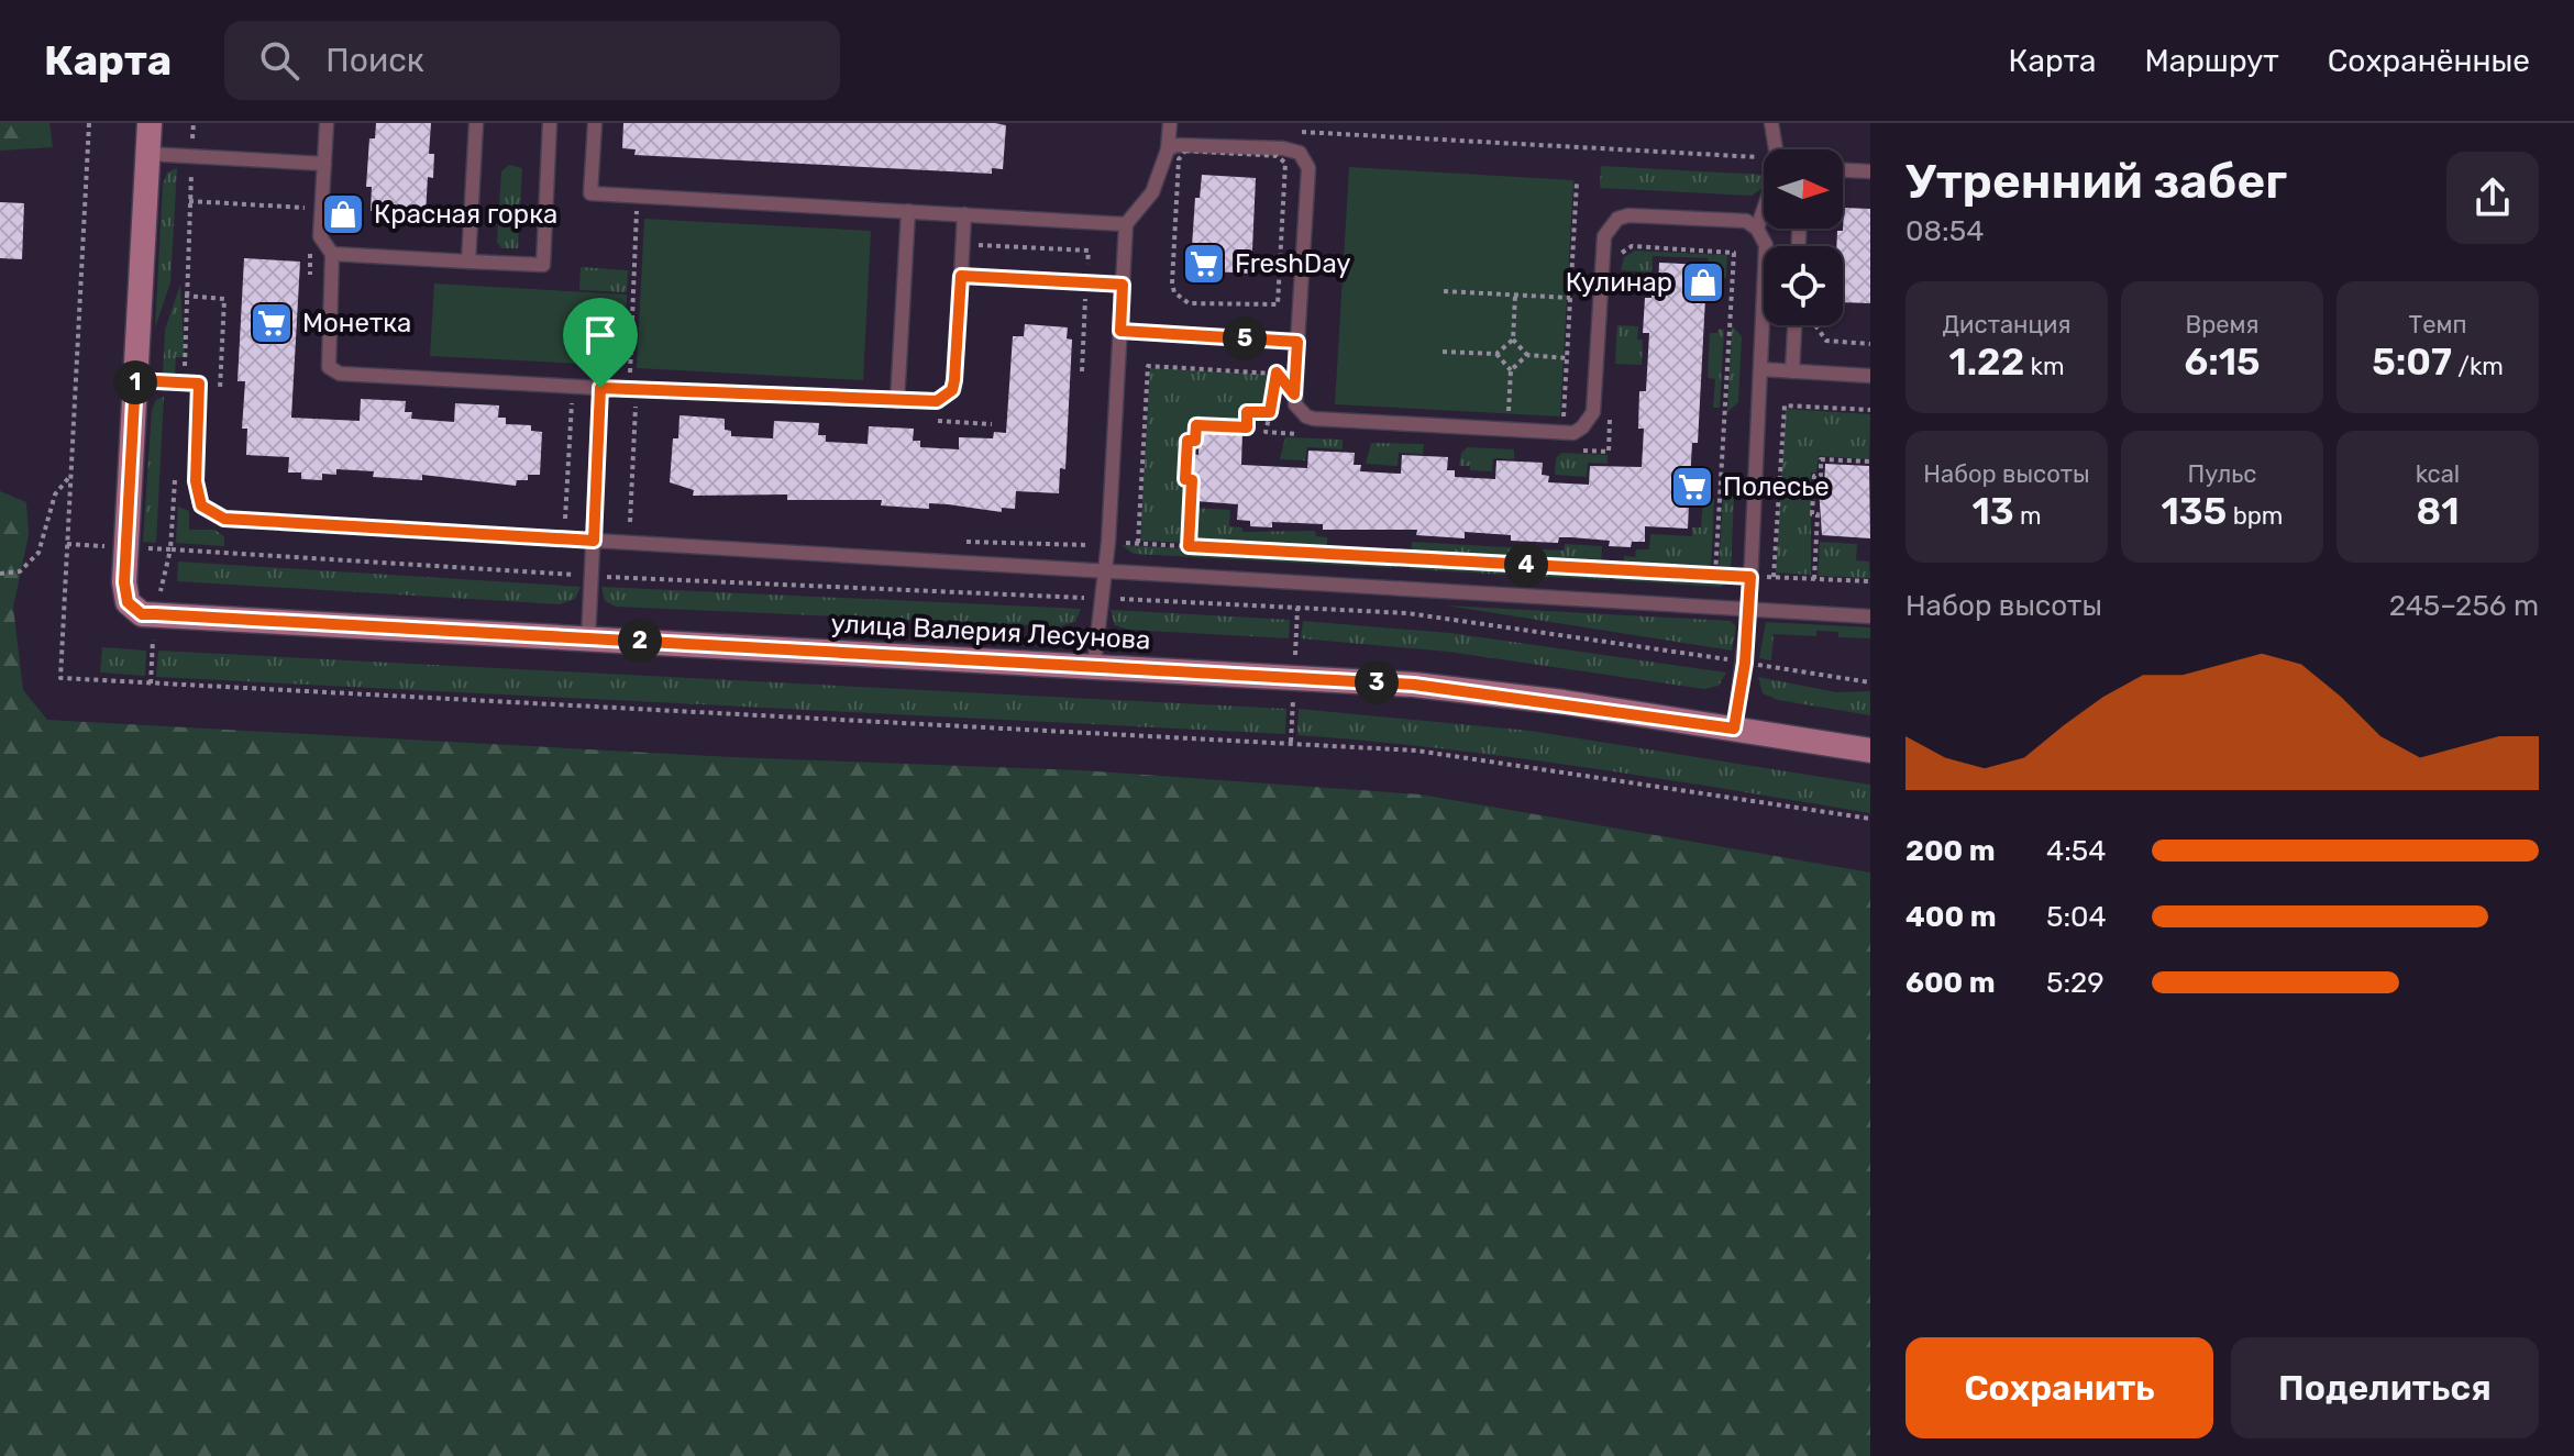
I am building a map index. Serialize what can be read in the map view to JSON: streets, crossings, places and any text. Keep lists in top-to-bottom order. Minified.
{"streets":{"main road":["улица Валерия Лесунова"]},"places":{"shop":["Красная горка","Кулинар"],"supermarket":["FreshDay","Монетка","Полесье"]},"north":"right","page":{"header":"Карта","search":"Поиск","nav":["Карта","Маршрут","Сохранённые"],"heading":["Утренний забег","08:54"],"stats":[["Дистанция","1.22 km"],["Время","6:15"],["Темп","5:07 /km"],["Набор высоты","13 m"],["Пульс","135 bpm"],["kcal","81"]],"pins":["5","1","4","2","3"],"chart":["Набор высоты","245–256 m"],"list":[{"name":"200 m","note":"4:54"},{"name":"400 m","note":"5:04"},{"name":"600 m","note":"5:29"}],"buttons":["Сохранить","Поделиться"]}}
